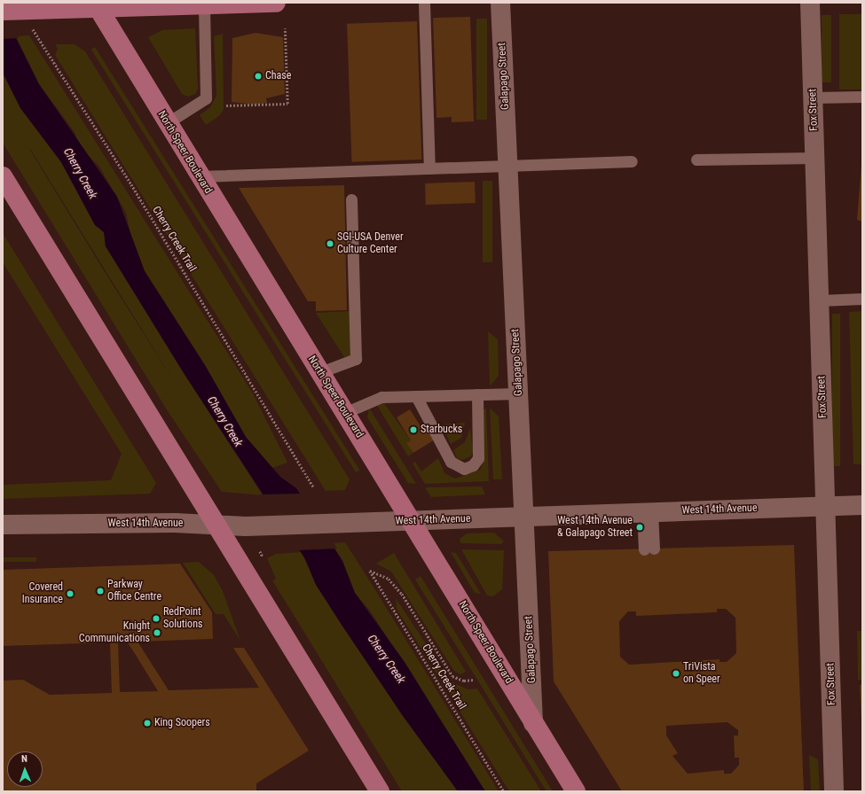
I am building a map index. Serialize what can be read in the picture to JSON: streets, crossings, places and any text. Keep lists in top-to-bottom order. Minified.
{"streets":{"main road":["North Speer Boulevard"],"street":["Galapago Street","Fox Street","West 14th Avenue"],"path":["Cherry Creek Trail"]},"crossings":[["Galapago Street","North Speer Boulevard"],["Galapago Street","West 14th Avenue"],["Fox Street","West 14th Avenue"],["North Speer Boulevard","West 14th Avenue"]],"water":["Cherry Creek"],"places":["Chase","SGI-USA Denver Culture Center","Starbucks","West 14th Avenue & Galapago Street","Parkway Office Centre","Covered Insurance","RedPoint Solutions","Knight Communications","TriVista on Speer","King Soopers"],"north":"top"}
